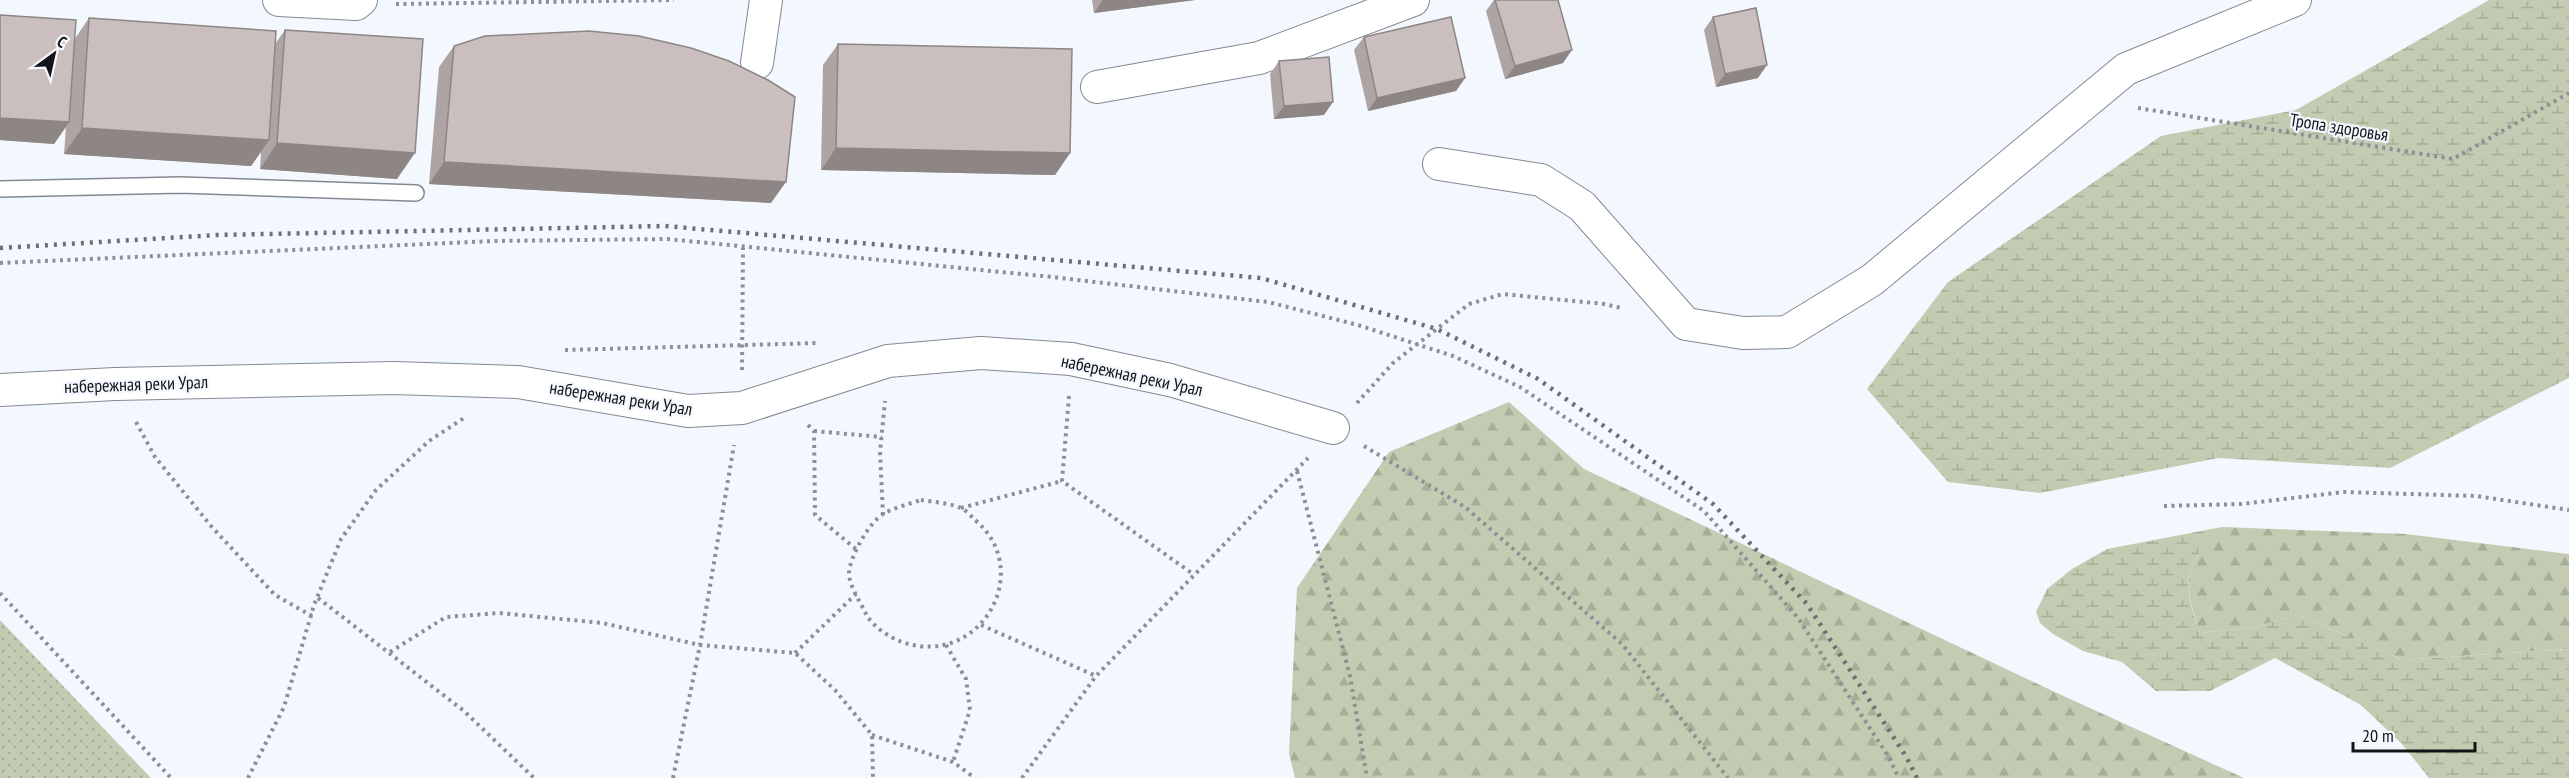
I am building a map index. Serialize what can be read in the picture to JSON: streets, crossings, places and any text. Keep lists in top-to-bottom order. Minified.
{"streets":{"street":["набережная реки Урал"],"path":["Тропа здоровья"]},"scale_bar":"20 m","north":"top right"}
